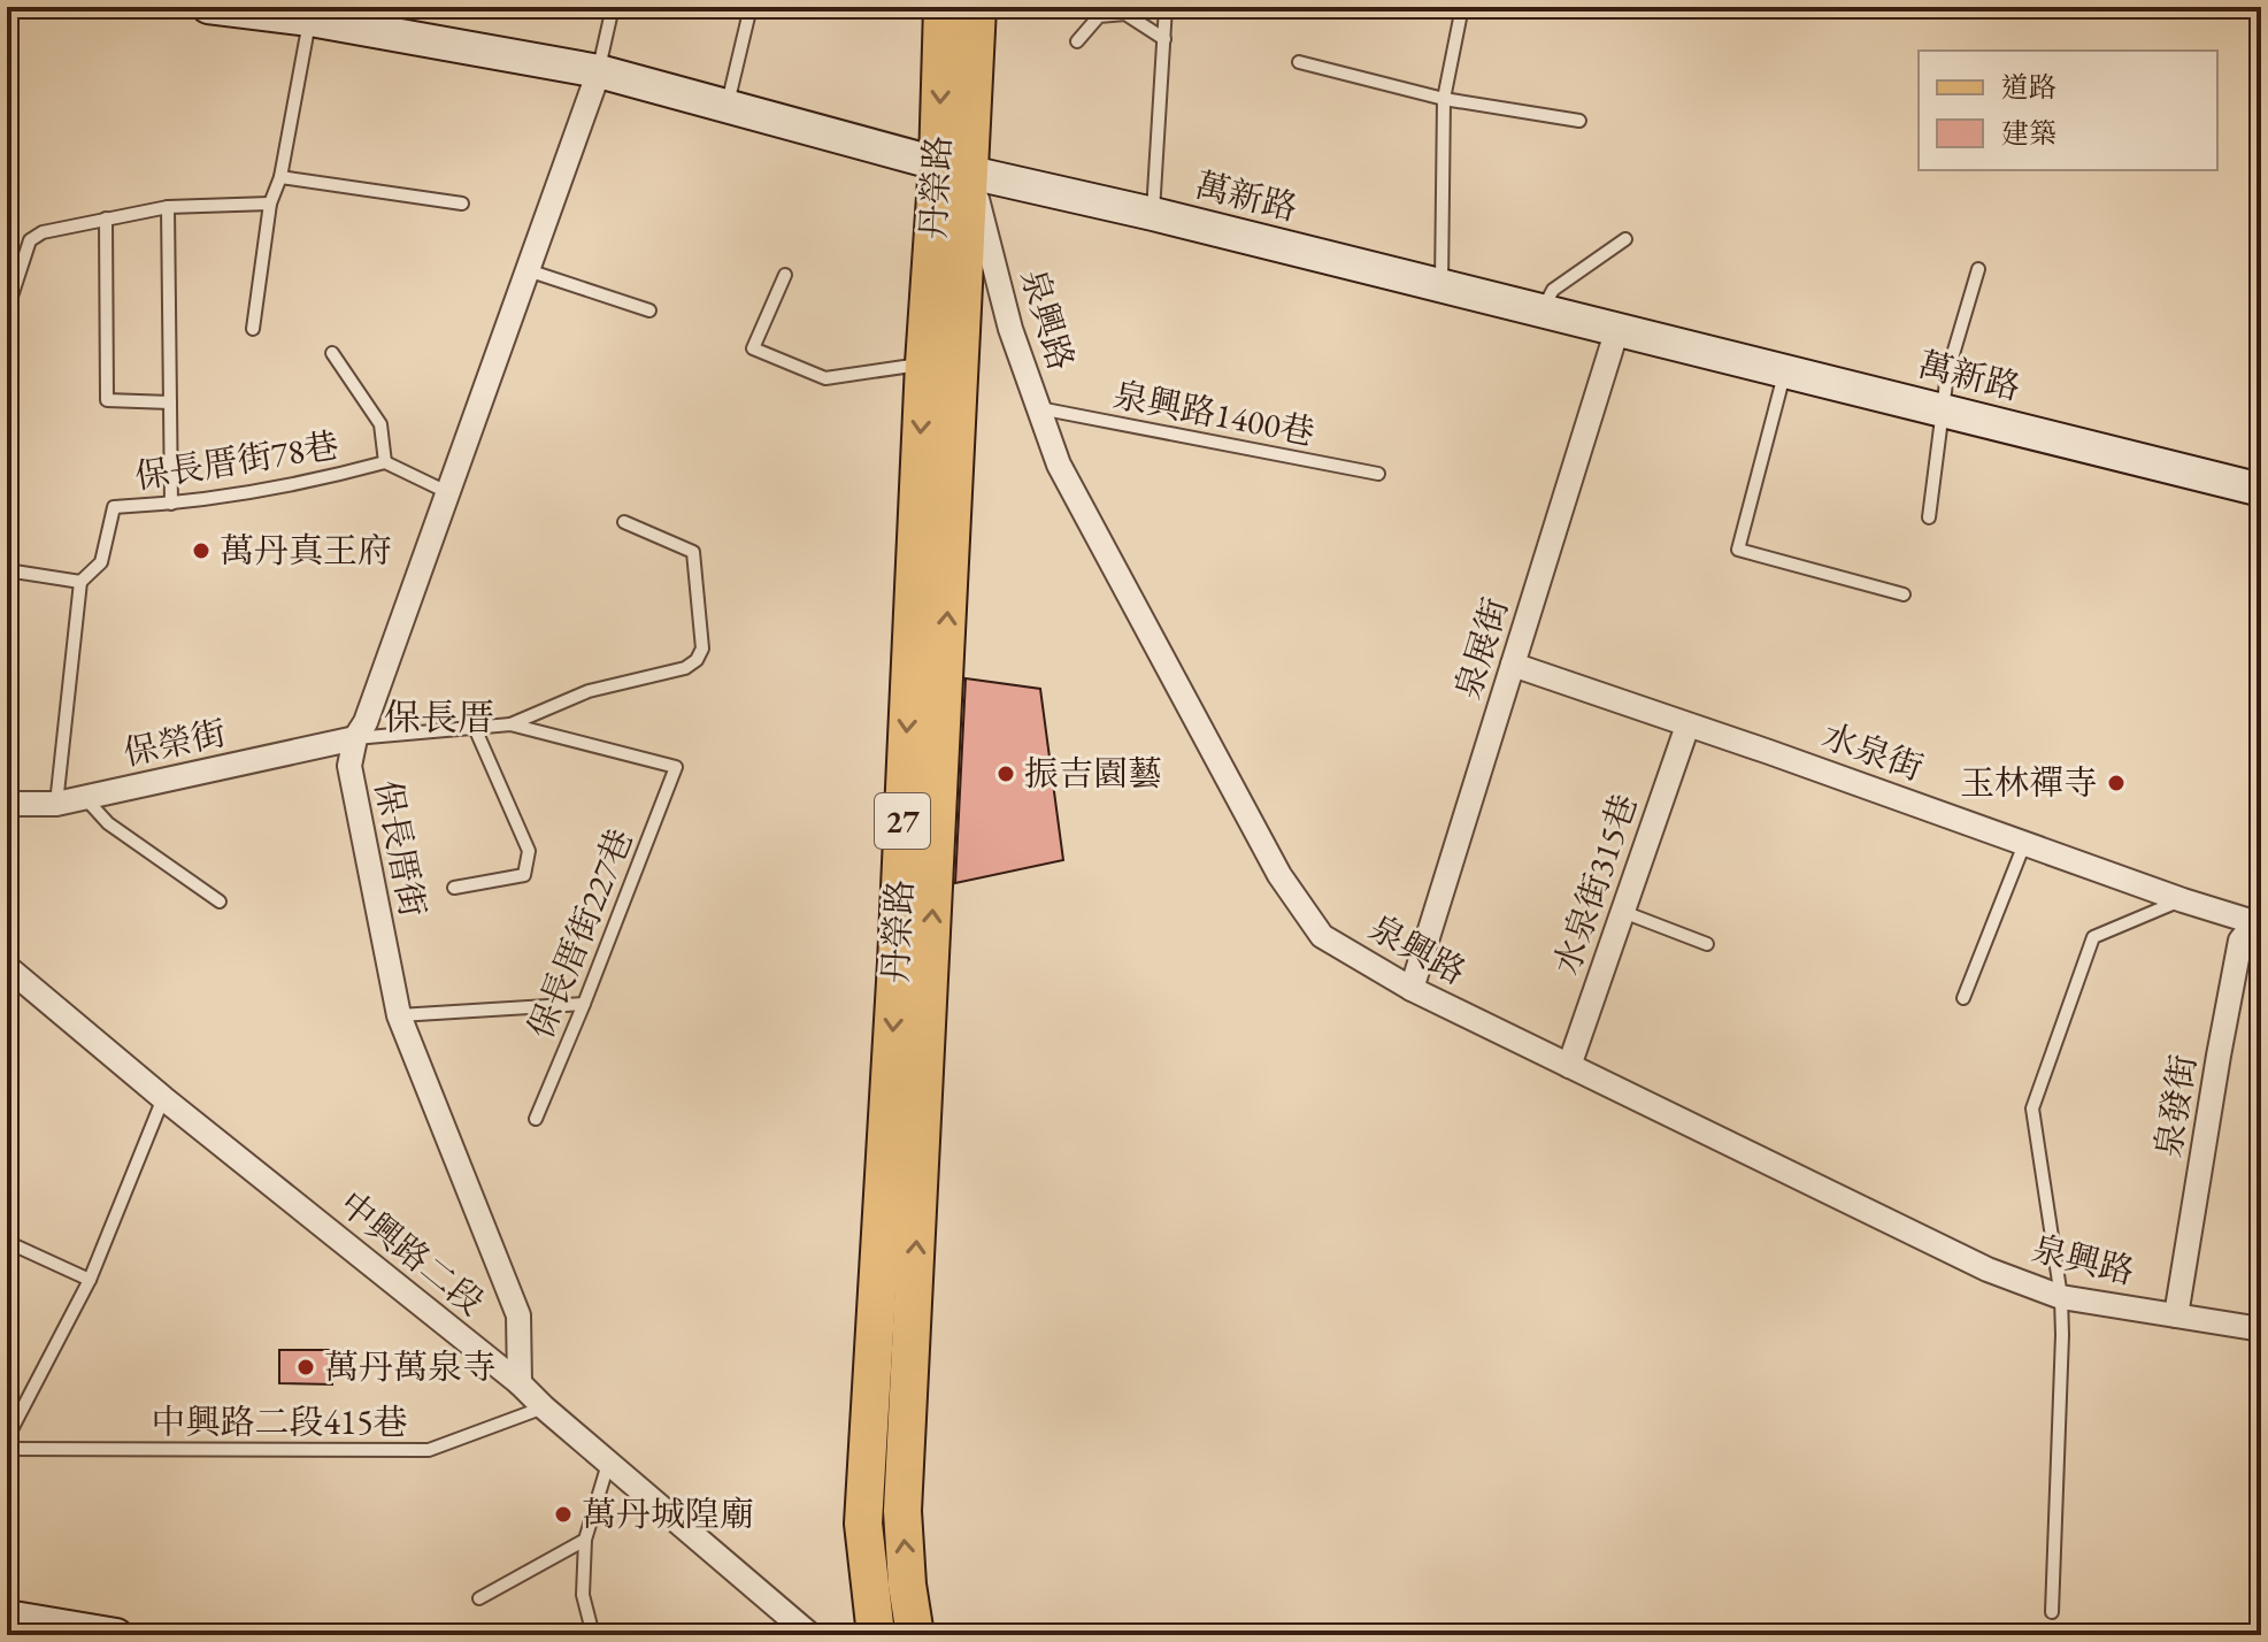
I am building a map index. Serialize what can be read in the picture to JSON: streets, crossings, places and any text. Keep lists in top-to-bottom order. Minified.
{"streets":{"main road":["丹榮路","27"],"street":["萬新路","泉興路","泉展街","保榮街","水泉街","保長厝街","水泉街315巷","泉發街","中興路二段"],"lane":["泉興路1400巷","保長厝街78巷","保長厝街227巷","中興路二段415巷"]},"crossings":[["丹榮路","萬新路"],["丹榮路","泉興路"],["萬新路","泉興路"],["萬新路","泉展街"],["萬新路","保長厝街"],["泉興路","泉興路1400巷"],["泉興路","泉展街"],["泉興路","水泉街315巷"],["泉興路","泉發街"],["保長厝街78巷","保長厝街"],["泉展街","水泉街"],["保榮街","保長厝街"],["水泉街","水泉街315巷"],["水泉街","泉發街"],["保長厝街","中興路二段"],["中興路二段","中興路二段415巷"]],"districts":["保長厝"],"places":["萬丹真王府","振吉園藝","玉林禪寺","萬丹萬泉寺","萬丹城隍廟"],"legend":["道路","建築"]}
